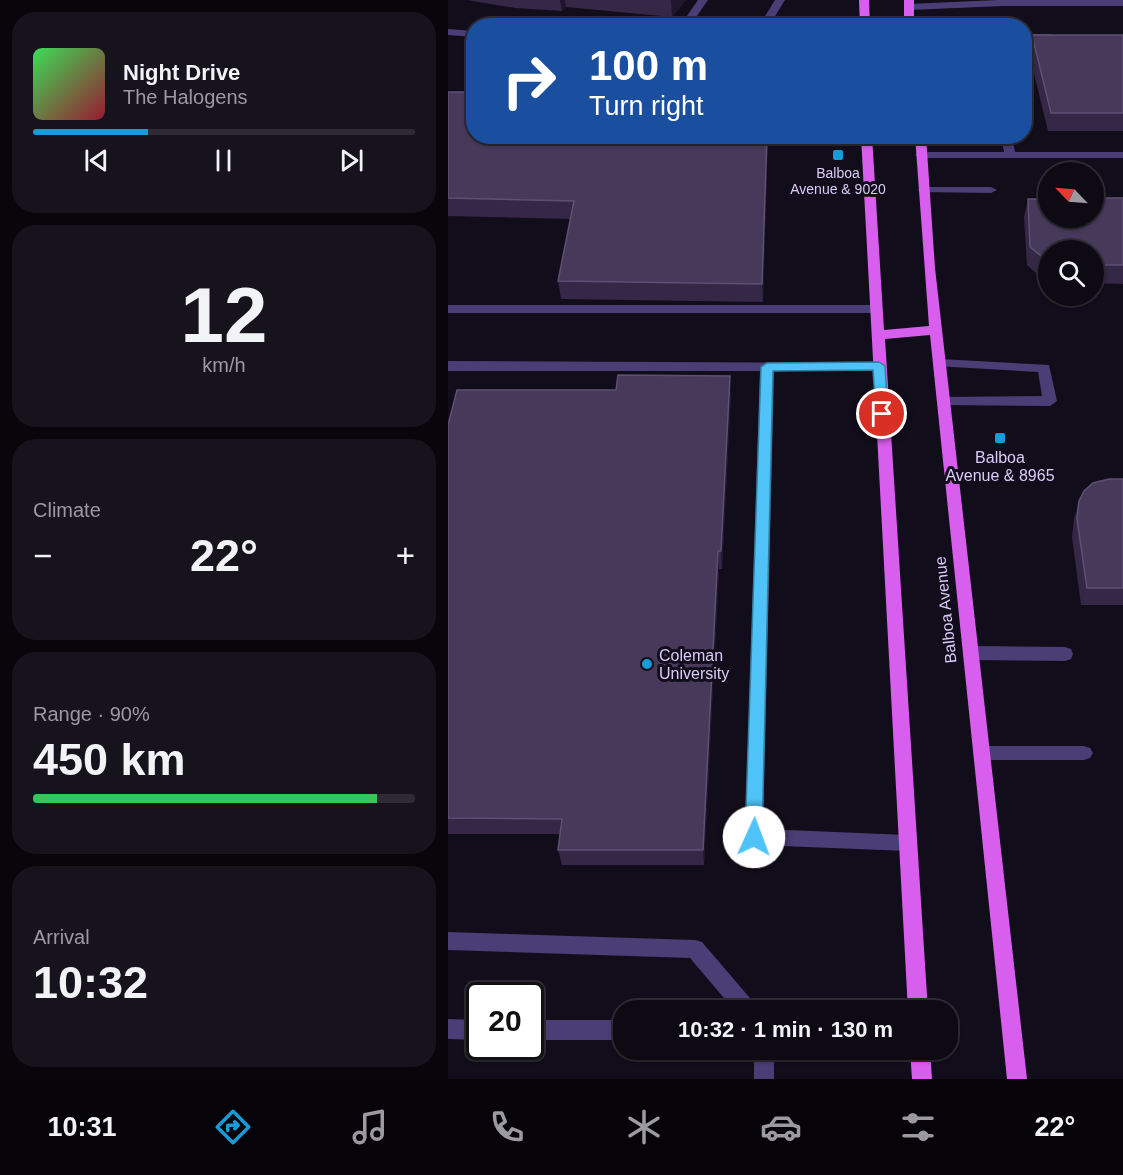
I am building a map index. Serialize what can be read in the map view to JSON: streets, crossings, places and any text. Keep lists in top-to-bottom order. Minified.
{"streets":{"main road":["Balboa Avenue"]},"places":{"transit":["Balboa Avenue & 9020","Balboa Avenue & 8965"],"other":["Coleman University"]},"north":"top left","page":{"turn":["100 m","Turn right"],"song":["Night Drive","The Halogens"],"tile":[["12","km/h"],"Climate",["Range · 90%","450 km"],["Arrival","10:32"]],"heat":["−","22°","+"],"limit":"20","trip":"10:32 · 1 min · 130 m","tabs":["10:31","22°"]}}
